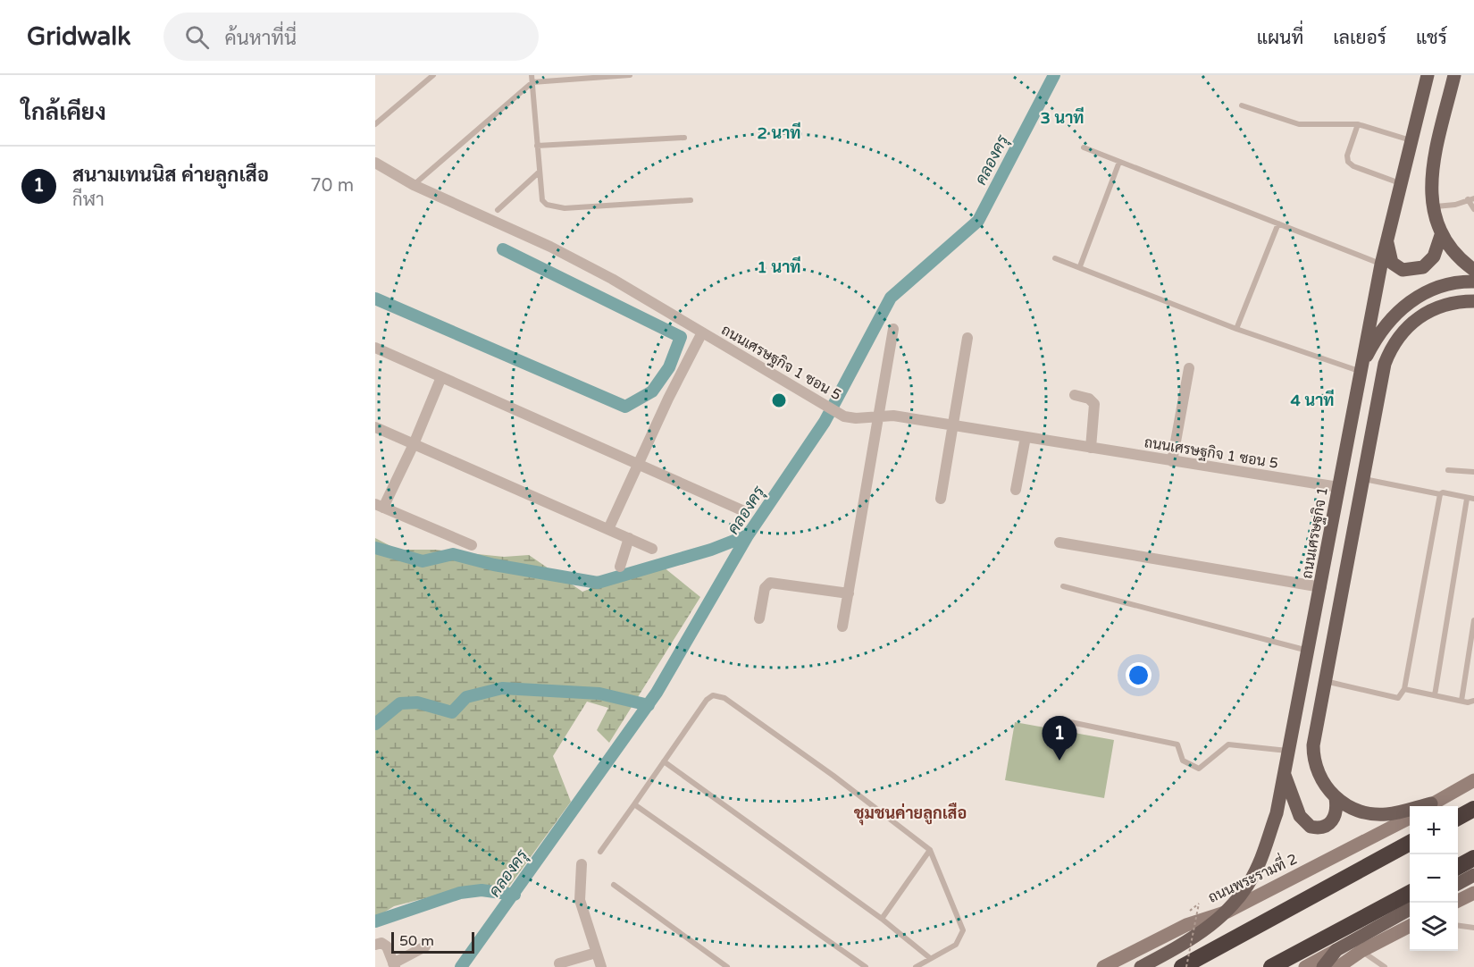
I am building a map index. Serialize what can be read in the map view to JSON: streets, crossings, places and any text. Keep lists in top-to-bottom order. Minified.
{"streets":{"main road":["ถนนเศรษฐกิจ 1","ถนนพระรามที่ 2"],"street":["ถนนเศรษฐกิจ 1 ซอน 5"]},"crossings":[["ถนนเศรษฐกิจ 1 ซอน 5","ถนนเศรษฐกิจ 1"],["ถนนเศรษฐกิจ 1","ถนนพระรามที่ 2"]],"districts":["ชุมชนค่ายลูกเสือ"],"water":["คลองครุ"],"scale_bar":"50 m","page":{"header":"Gridwalk","search":"ค้นหาที่นี่","nav":["แผนที่","เลเยอร์","แชร์"],"heading":"ใกล้เคียง","list":[{"mark":"1","name":"สนามเทนนิส ค่ายลูกเสือ","note":"กีฬา","value":"70 m"}],"pins":"1","map_buttons":["+","−"],"scale":"50 m"},"rings":["3 นาที","2 นาที","1 นาที","4 นาที"]}
